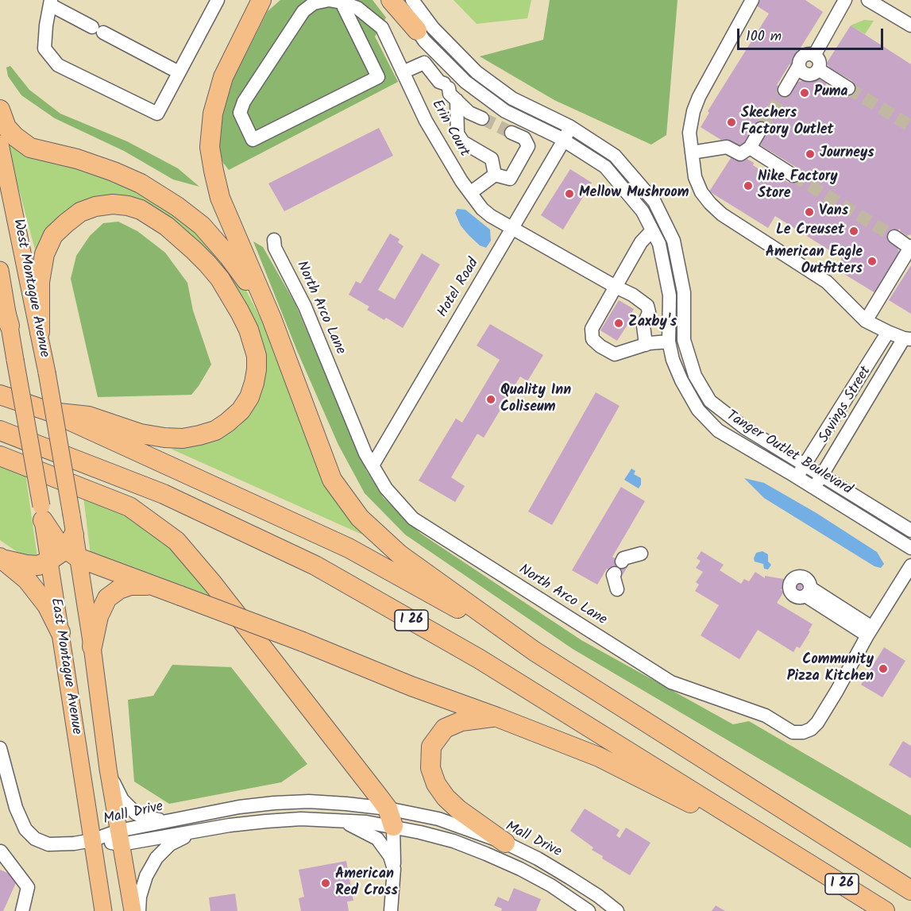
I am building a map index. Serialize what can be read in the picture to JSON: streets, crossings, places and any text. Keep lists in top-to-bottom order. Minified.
{"streets":{"highway":["I 26"],"main road":["West Montague Avenue","East Montague Avenue"],"street":["Erin Court","Hotel Road","North Arco Lane","Savings Street","Tanger Outlet Boulevard","Mall Drive"]},"crossings":[["Erin Court","Hotel Road"],["West Montague Avenue","East Montague Avenue"],["Hotel Road","North Arco Lane"],["Hotel Road","Tanger Outlet Boulevard"],["Savings Street","Tanger Outlet Boulevard"],["East Montague Avenue","Mall Drive"]],"places":["Puma","Skechers Factory Outlet","Journeys","Nike Factory Store","Mellow Mushroom","Vans","Le Creuset","American Eagle Outfitters","Zaxby's","Quality Inn Coliseum","Community Pizza Kitchen","American Red Cross"],"scale_bar":"100 m"}
